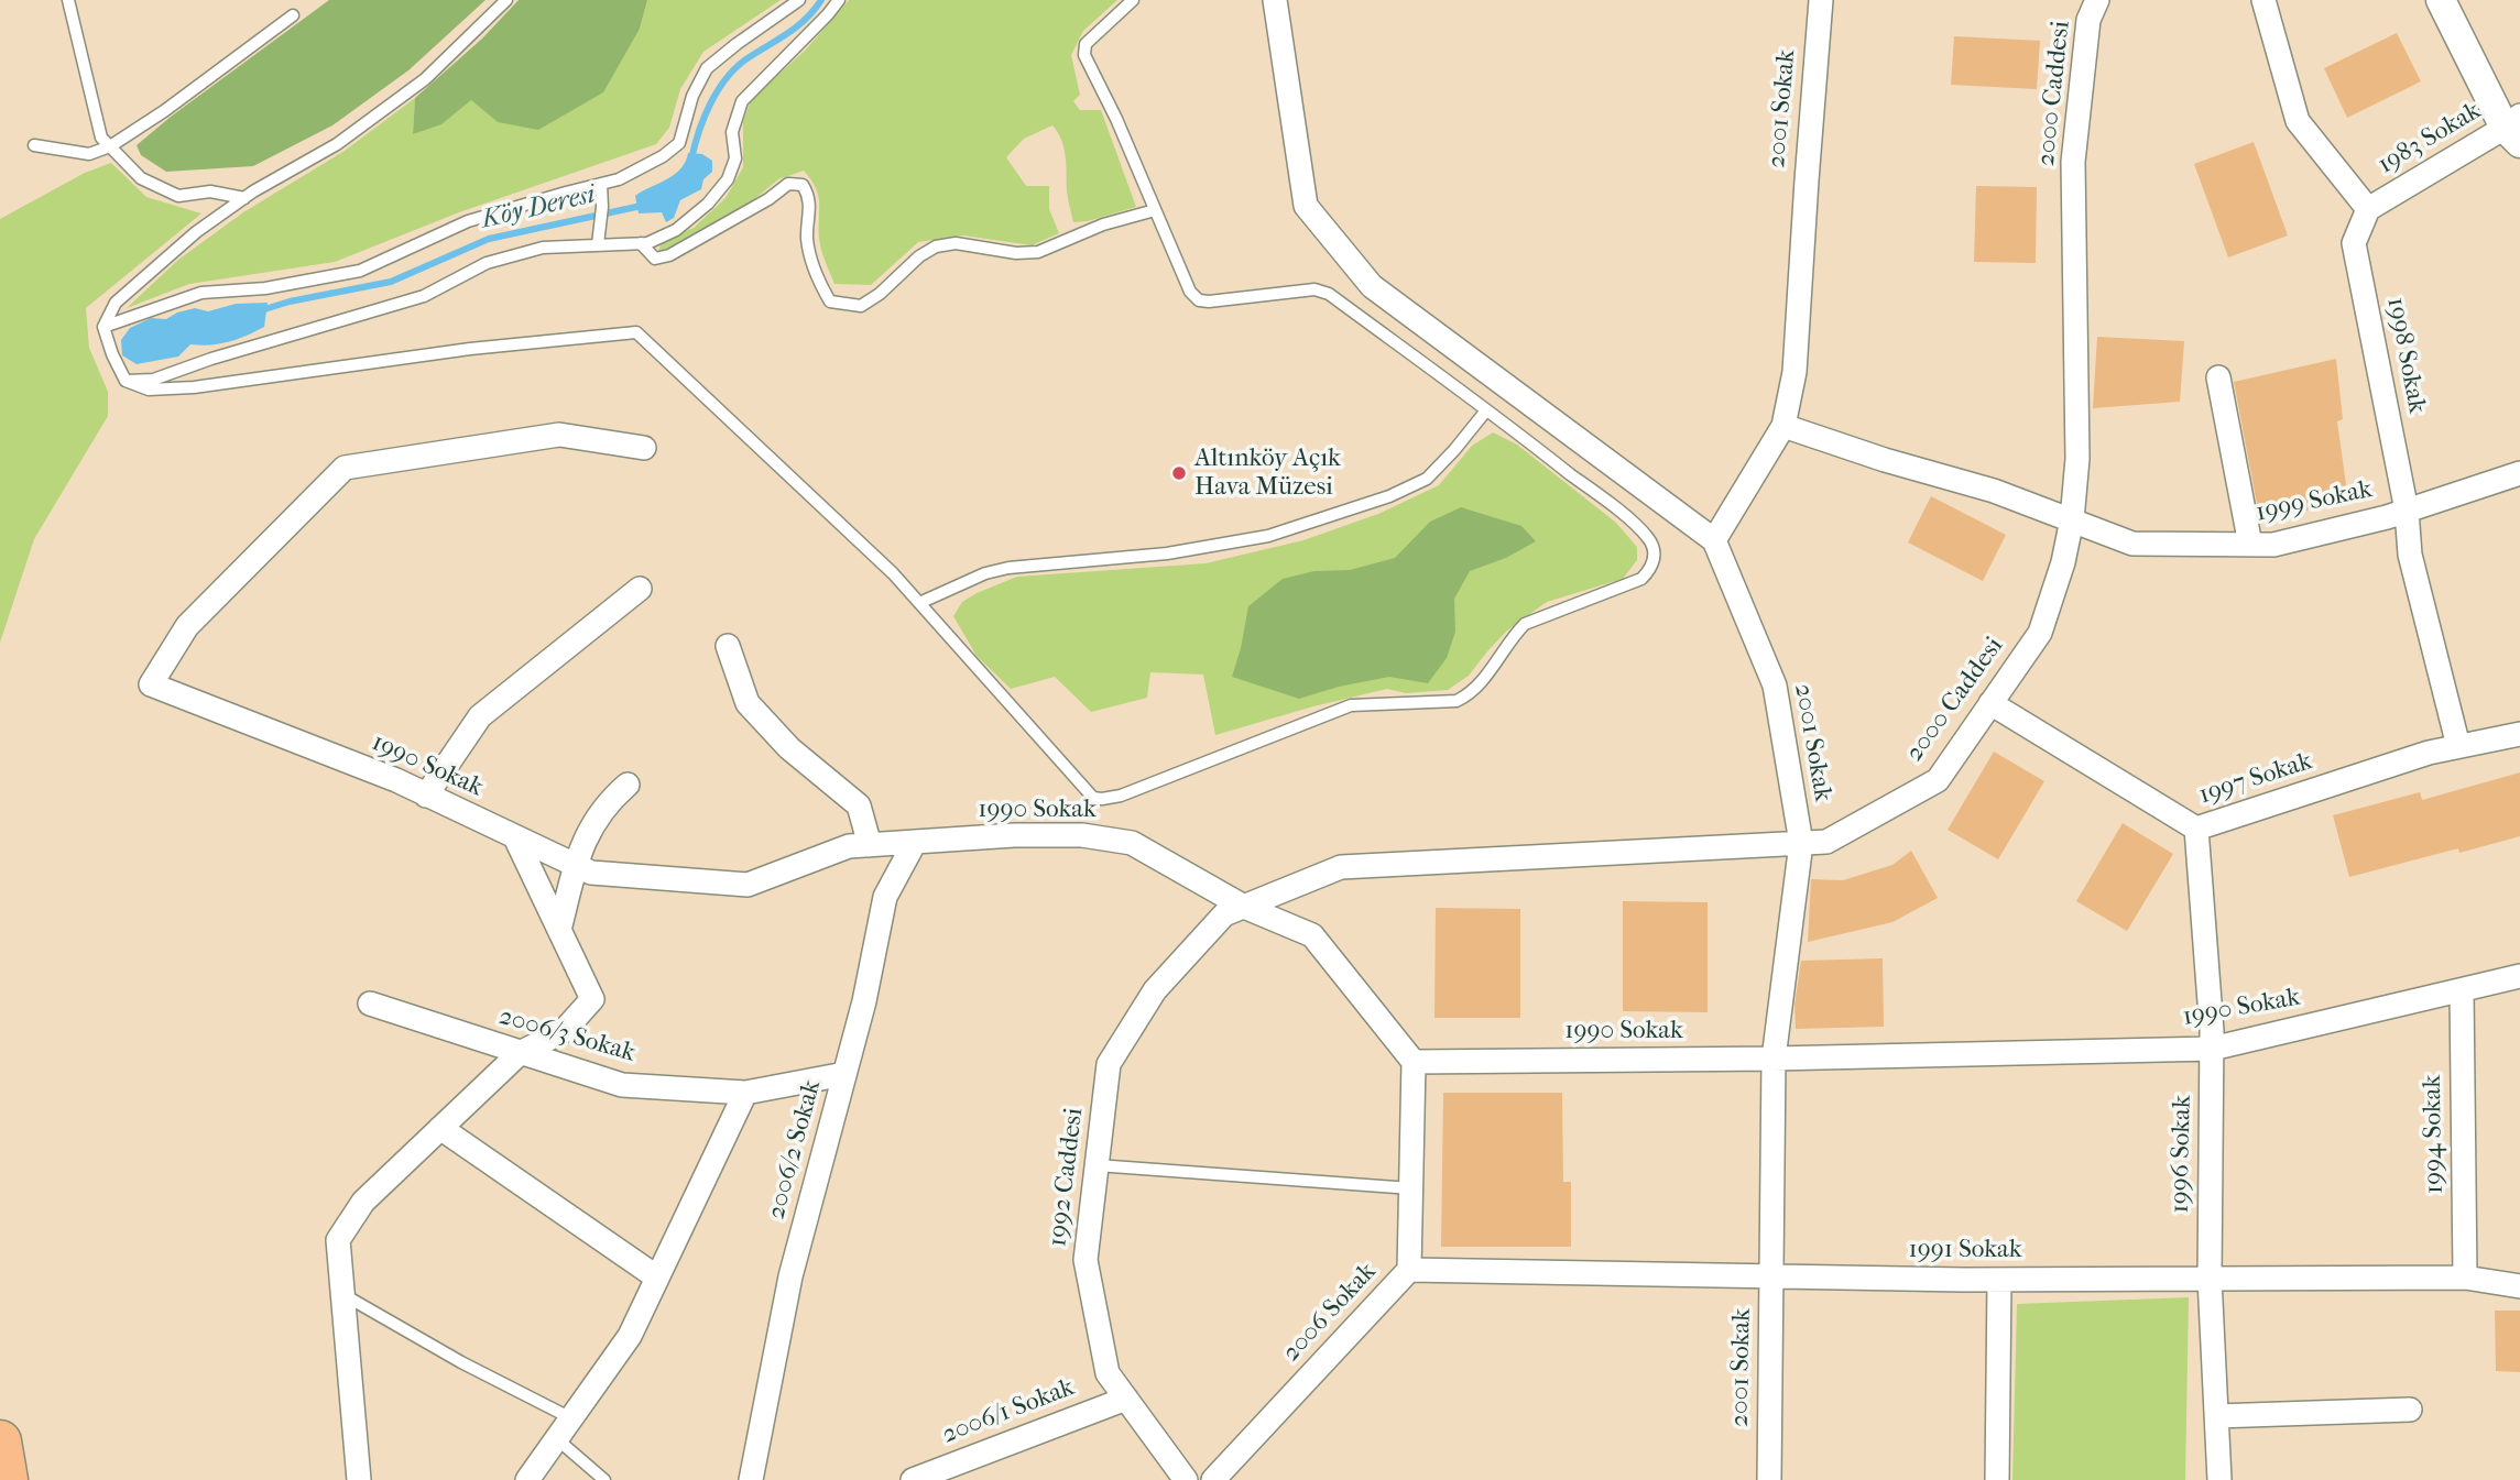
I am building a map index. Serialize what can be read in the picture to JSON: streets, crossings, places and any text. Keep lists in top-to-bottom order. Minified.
{"streets":{"street":["2000 Caddesi","2001 Sokak","1983 Sokak","1998 Sokak","1999 Sokak","1990 Sokak","1997 Sokak","2006/3 Sokak","1994 Sokak","2006/2 Sokak","1996 Sokak","1992 Caddesi","1991 Sokak","2006 Sokak","2006/1 Sokak"]},"crossings":[["2000 Caddesi","2001 Sokak"],["2000 Caddesi","1999 Sokak"],["2000 Caddesi","1990 Sokak"],["2000 Caddesi","1997 Sokak"],["2000 Caddesi","1992 Caddesi"],["2001 Sokak","1999 Sokak"],["2001 Sokak","1990 Sokak"],["2001 Sokak","1991 Sokak"],["1983 Sokak","1998 Sokak"],["1998 Sokak","1999 Sokak"],["1998 Sokak","1997 Sokak"],["1990 Sokak","1994 Sokak"],["1990 Sokak","2006/2 Sokak"],["1990 Sokak","1996 Sokak"],["1990 Sokak","1992 Caddesi"],["1990 Sokak","2006 Sokak"],["1997 Sokak","1996 Sokak"],["2006/3 Sokak","2006/2 Sokak"],["1994 Sokak","1991 Sokak"],["1996 Sokak","1991 Sokak"],["1992 Caddesi","2006/1 Sokak"],["1991 Sokak","2006 Sokak"]],"water":["Köy Deresi"],"places":["Altınköy Açık Hava Müzesi"]}
